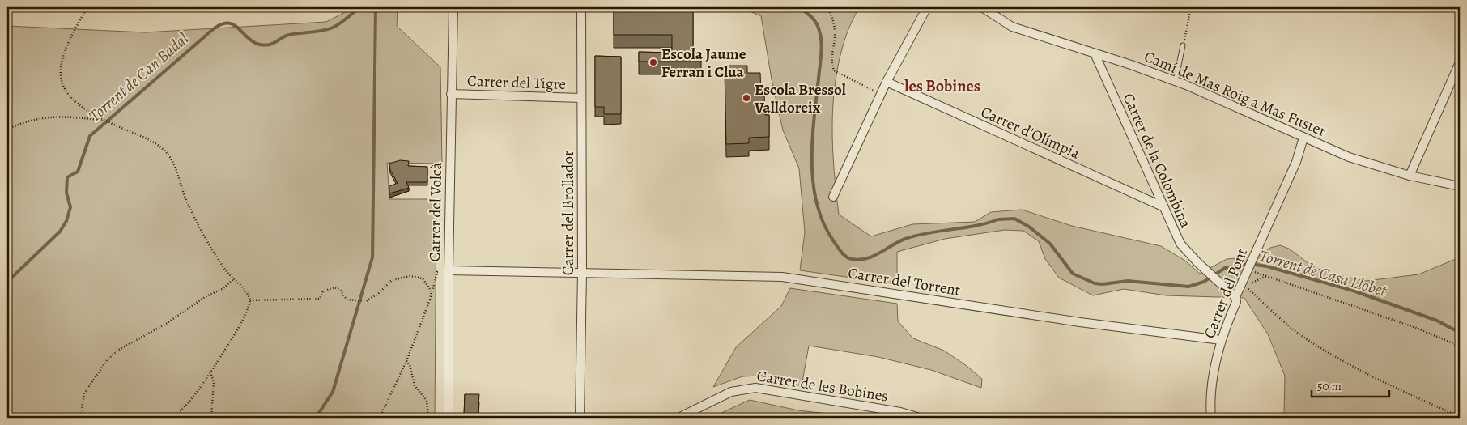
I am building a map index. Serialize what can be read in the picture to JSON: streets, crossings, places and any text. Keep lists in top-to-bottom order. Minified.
{"streets":{"street":["Carrer del Tigre","Camí de Mas Roig a Mas Fuster","Carrer d'Olímpia","Carrer de la Colombina","Carrer del Volcà","Carrer del Brollador","Carrer del Torrent","Carrer del Pont","Carrer de les Bobines"]},"crossings":[["Carrer del Tigre","Carrer del Volcà"],["Carrer del Tigre","Carrer del Brollador"],["Camí de Mas Roig a Mas Fuster","Carrer de la Colombina"],["Camí de Mas Roig a Mas Fuster","Carrer del Pont"],["Carrer d'Olímpia","Carrer de la Colombina"],["Carrer de la Colombina","Carrer del Pont"],["Carrer del Volcà","Carrer del Torrent"],["Carrer del Brollador","Carrer del Torrent"],["Carrer del Torrent","Carrer del Pont"]],"districts":["les Bobines"],"water":["Torrent de Can Badal","Torrent de Casa Llobet"],"places":["Escola Jaume Ferran i Clua","Escola Bressol Valldoreix"],"scale_bar":"50 m"}
